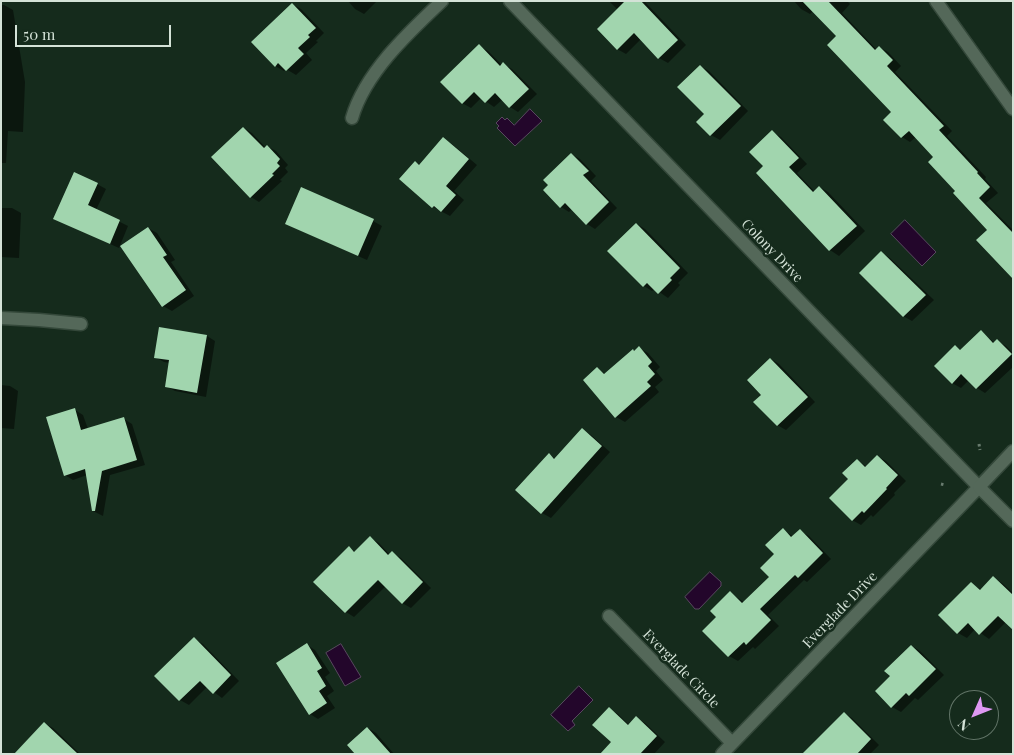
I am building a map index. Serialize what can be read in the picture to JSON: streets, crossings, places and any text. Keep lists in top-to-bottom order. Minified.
{"streets":{"street":["Colony Drive","Everglade Drive","Everglade Circle"]},"crossings":[["Colony Drive","Everglade Drive"],["Everglade Drive","Everglade Circle"]],"scale_bar":"50 m","north":"bottom left"}
